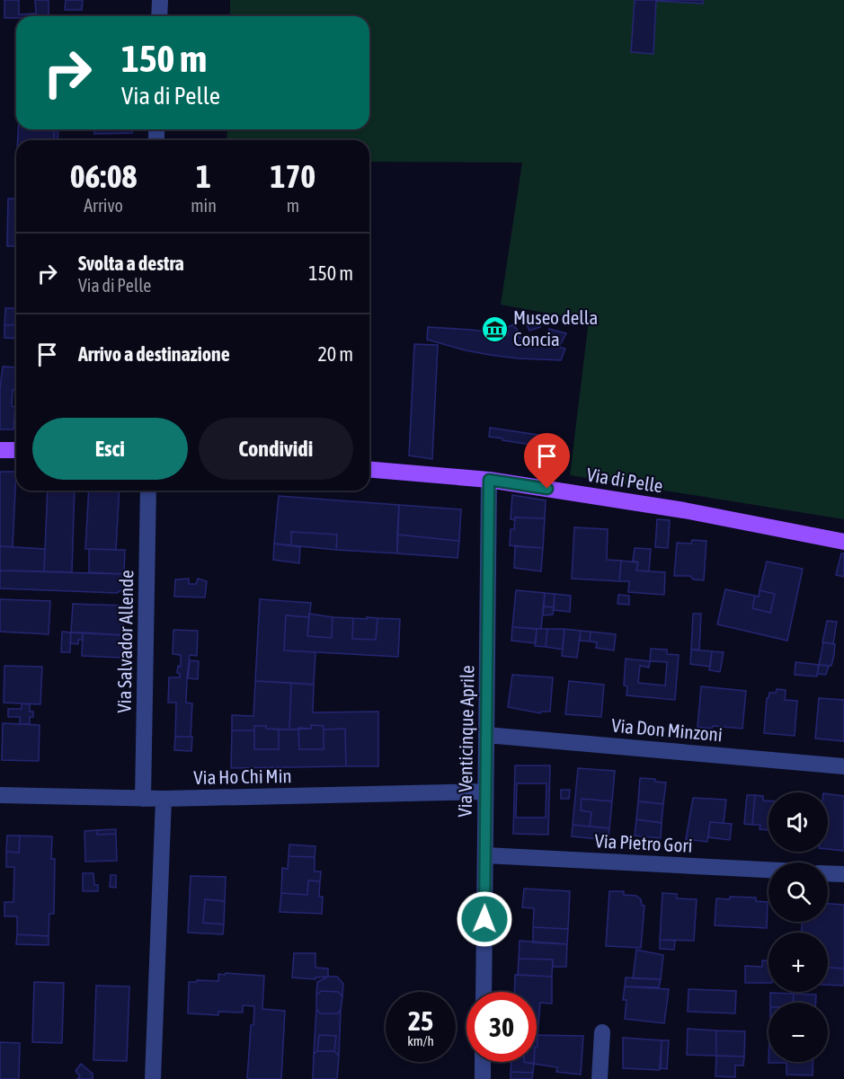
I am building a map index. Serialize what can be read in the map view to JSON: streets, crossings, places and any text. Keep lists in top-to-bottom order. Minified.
{"streets":{"main road":["Via di Pelle"],"street":["Via Salvador Allende","Via Don Minzoni","Via Venticinque Aprile","Via Ho Chi Min","Via Pietro Gori"]},"crossings":[["Via di Pelle","Via Venticinque Aprile"],["Via Salvador Allende","Via Ho Chi Min"],["Via Don Minzoni","Via Venticinque Aprile"],["Via Venticinque Aprile","Via Ho Chi Min"],["Via Venticinque Aprile","Via Pietro Gori"]],"places":{"museum":["Museo della Concia"]},"page":{"turn":["150 m","Via di Pelle"],"eta":["06:08","Arrivo","1","min","170","m"],"list":[{"name":"Svolta a destra","note":"Via di Pelle","value":"150 m"},{"name":"Arrivo a destinazione","value":"20 m"}],"buttons":["Esci","Condividi"],"map_buttons":["+","−"],"speed":"25 km/h","limit":"30"}}
